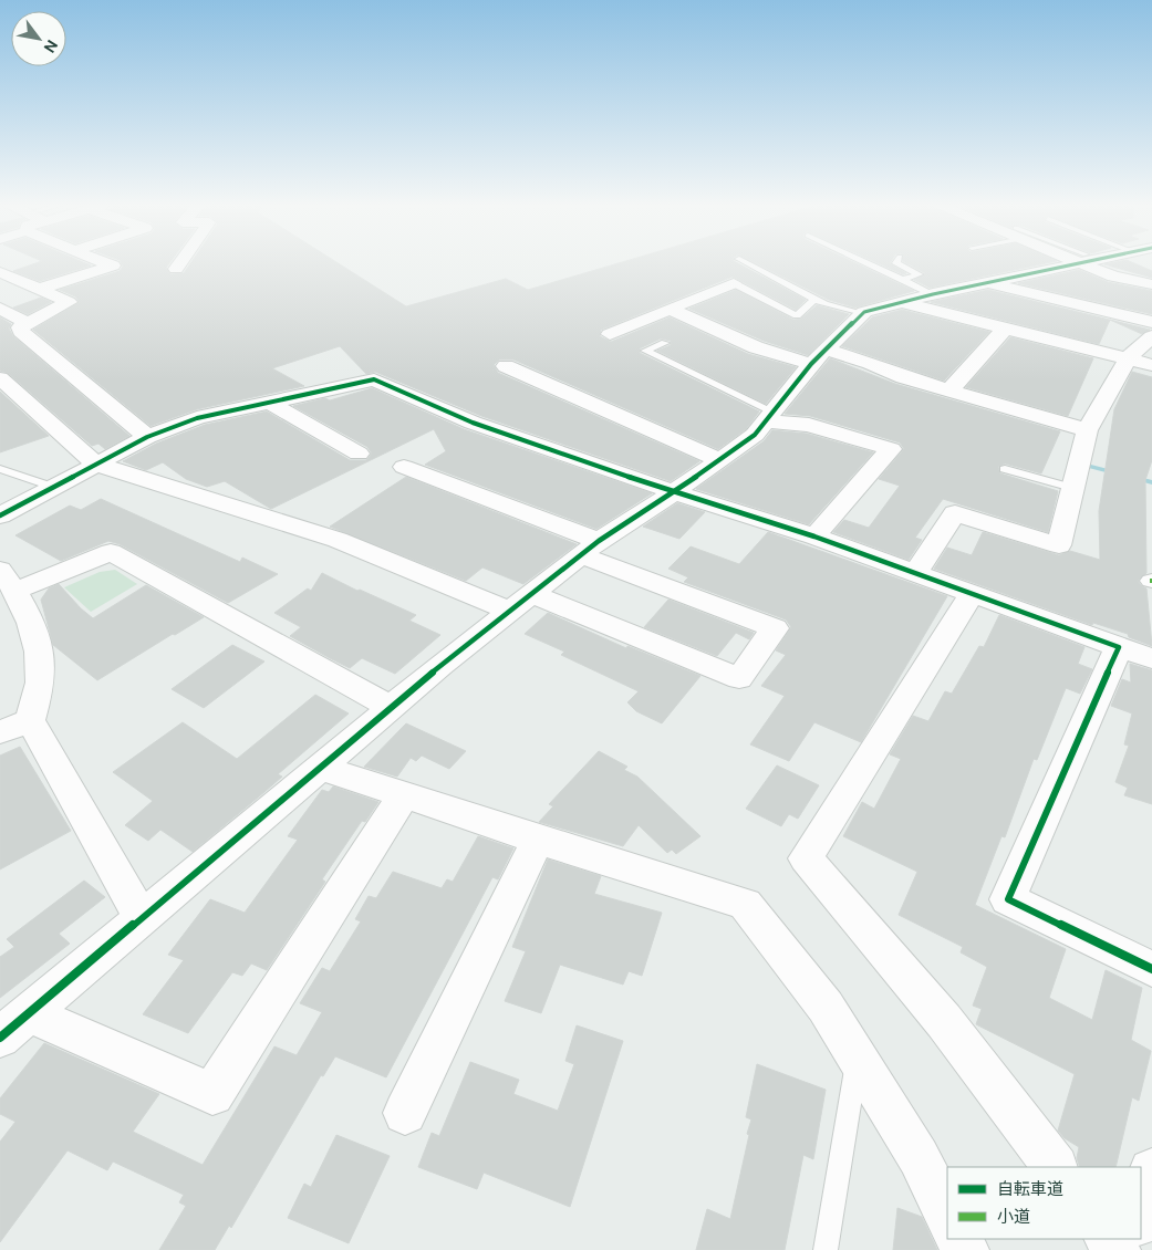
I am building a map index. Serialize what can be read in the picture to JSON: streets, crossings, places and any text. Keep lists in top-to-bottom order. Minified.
{"legend":["自転車道","小道"],"north":"bottom right"}
